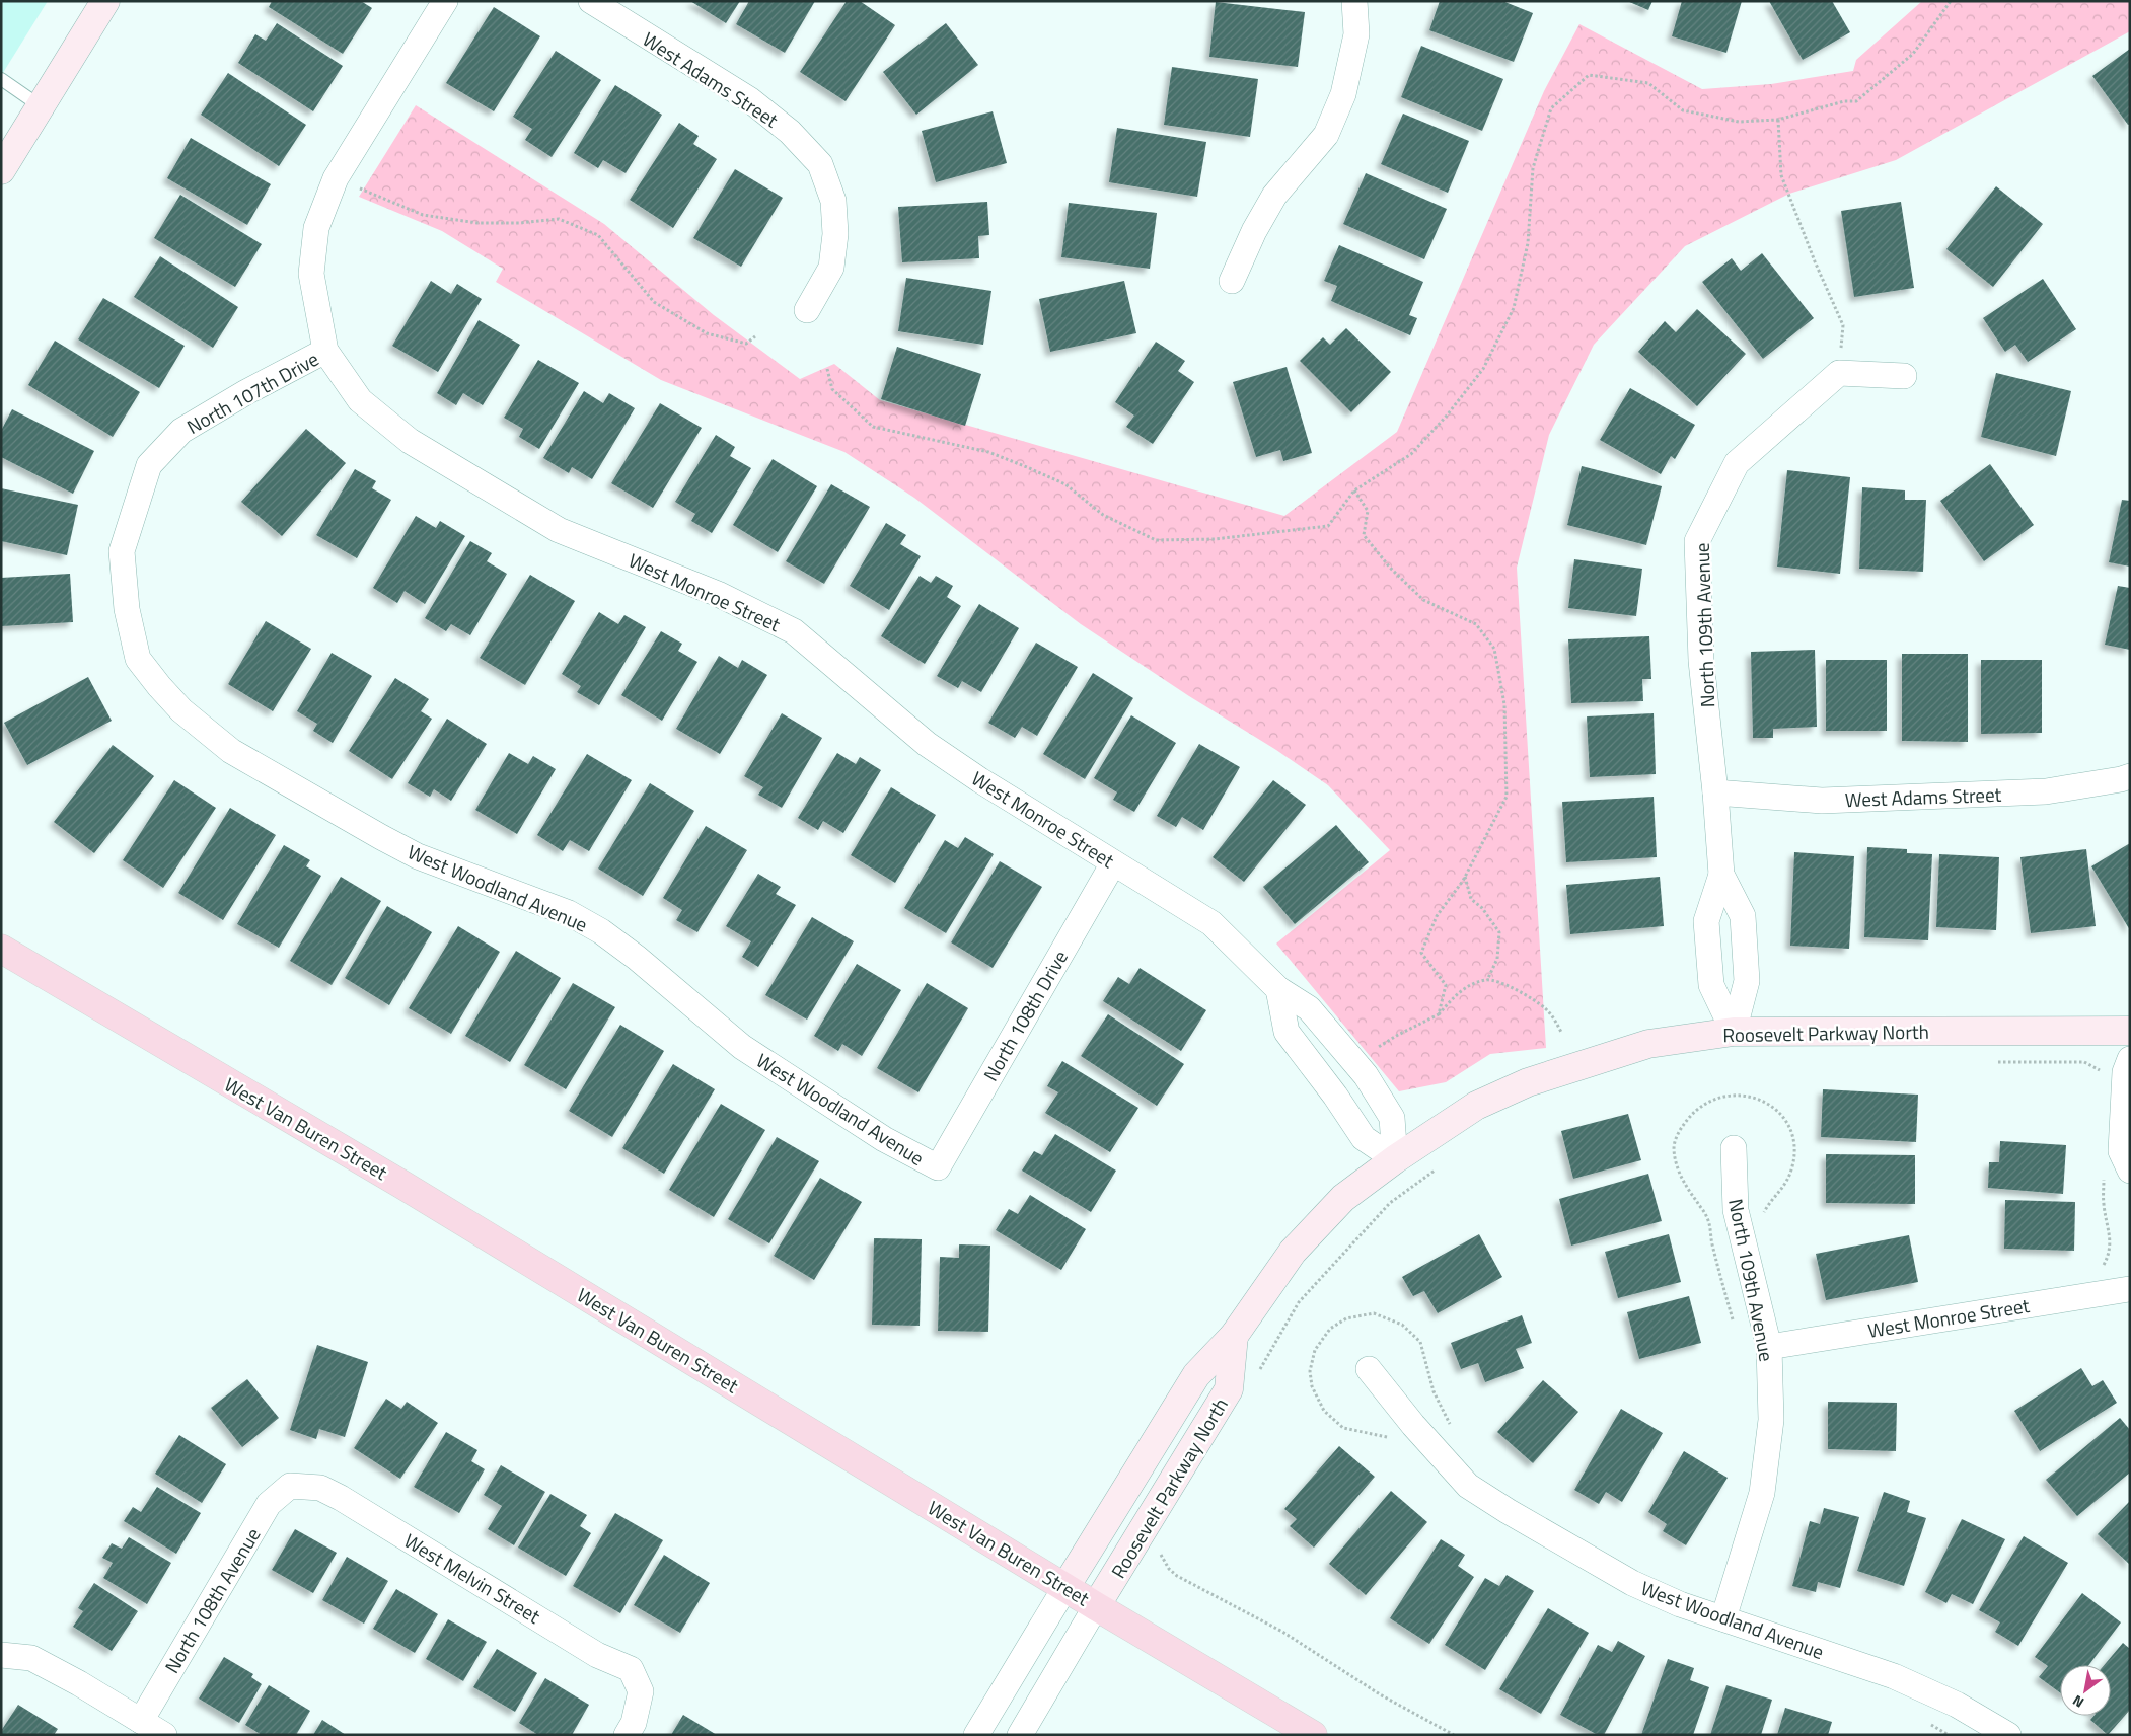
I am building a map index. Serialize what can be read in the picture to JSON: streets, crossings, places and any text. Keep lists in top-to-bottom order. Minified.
{"streets":{"main road":["West Van Buren Street"],"street":["West Adams Street","North 107th Drive","West Monroe Street","North 109th Avenue","West Woodland Avenue","North 108th Drive","Roosevelt Parkway North","West Melvin Street","North 108th Avenue"]},"crossings":[["West Adams Street","North 109th Avenue"],["North 107th Drive","West Monroe Street"],["North 107th Drive","West Woodland Avenue"],["West Monroe Street","North 109th Avenue"],["West Monroe Street","North 108th Drive"],["West Monroe Street","Roosevelt Parkway North"],["North 109th Avenue","West Woodland Avenue"],["North 109th Avenue","Roosevelt Parkway North"],["West Woodland Avenue","North 108th Drive"],["Roosevelt Parkway North","West Van Buren Street"],["West Melvin Street","North 108th Avenue"]],"north":"bottom left"}
